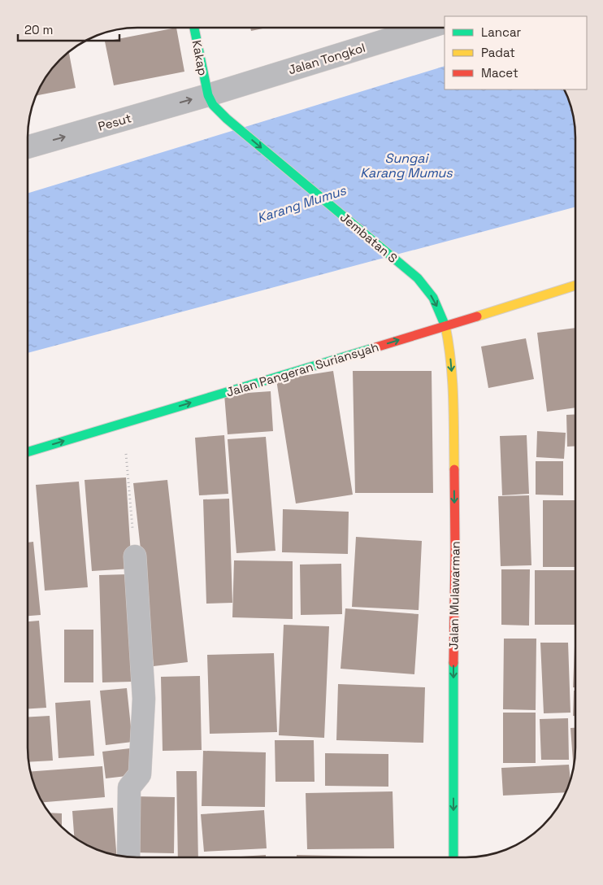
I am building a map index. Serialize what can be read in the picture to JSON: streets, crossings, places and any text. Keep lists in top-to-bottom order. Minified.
{"streets":{"street":["Kakap","Jalan Tongkol","Pesut","Jembatan S","Jalan Pangeran Suriansyah","Jalan Mulawarman"]},"crossings":[["Kakap","Jalan Tongkol"],["Kakap","Pesut"],["Kakap","Jembatan S"],["Jalan Tongkol","Pesut"],["Jalan Tongkol","Jembatan S"],["Pesut","Jembatan S"],["Jembatan S","Jalan Pangeran Suriansyah"],["Jembatan S","Jalan Mulawarman"],["Jalan Pangeran Suriansyah","Jalan Mulawarman"]],"one_way":["Pesut","Jembatan S","Jalan Pangeran Suriansyah","Jalan Mulawarman"],"water":["Sungai Karang Mumus","Karang Mumus"],"legend":["Lancar","Padat","Macet"],"scale_bar":"20 m"}
